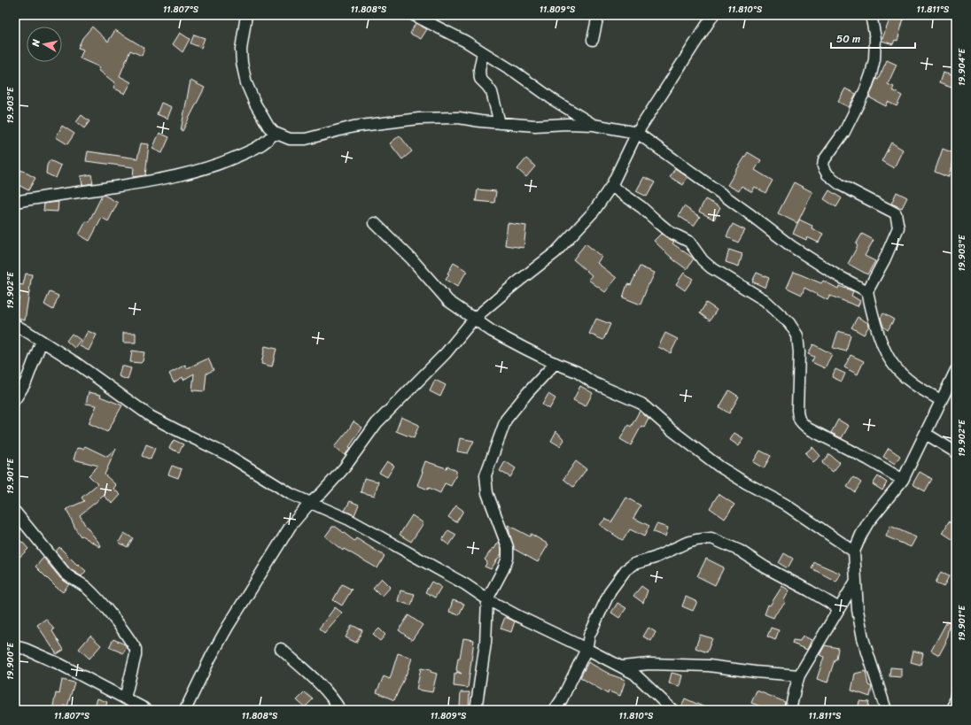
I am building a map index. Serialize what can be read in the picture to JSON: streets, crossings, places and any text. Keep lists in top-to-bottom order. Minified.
{"scale_bar":"50 m","north":"left","coordinates":["11.807°S","11.808°S","11.809°S","11.810°S","11.811°S","19.904°E","19.903°E","19.902°E","19.901°E","19.900°E"]}
